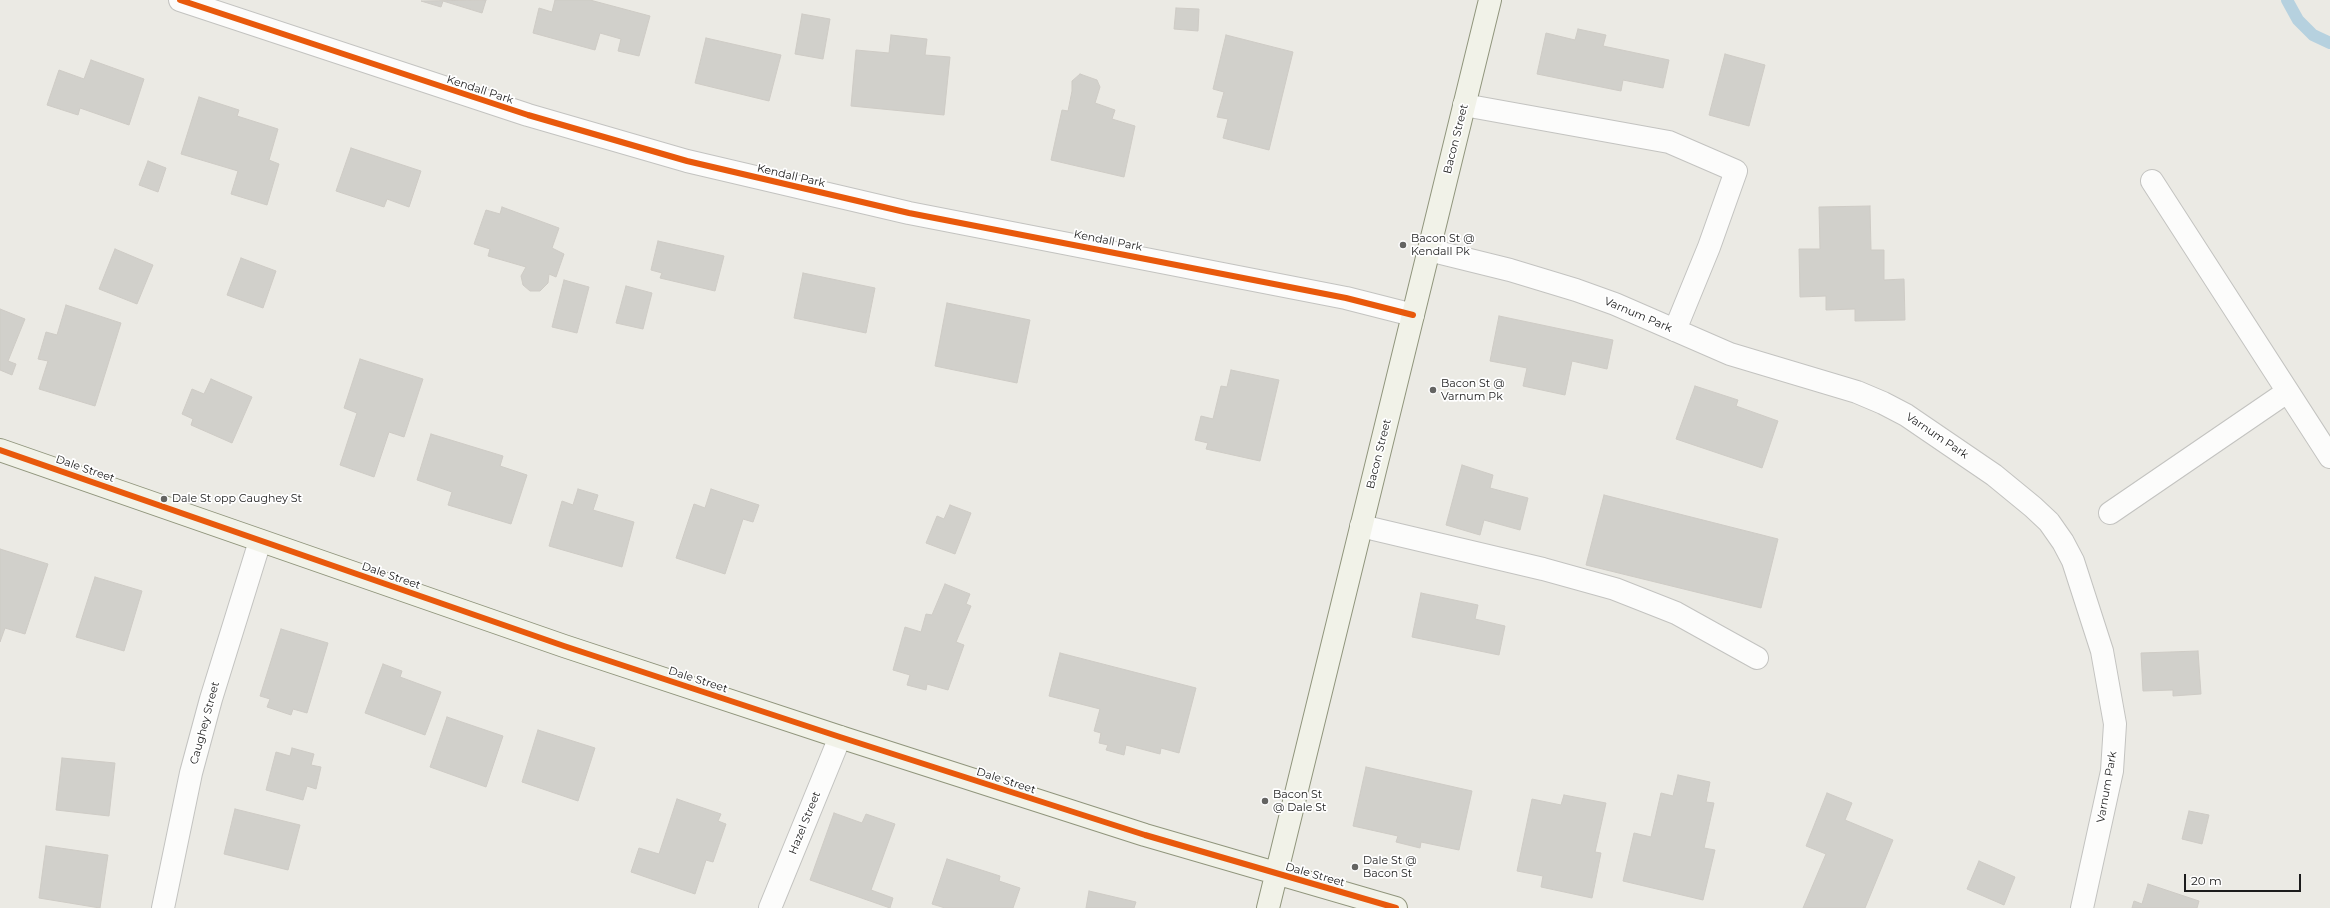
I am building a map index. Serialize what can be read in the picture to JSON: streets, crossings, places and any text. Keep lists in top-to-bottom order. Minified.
{"streets":{"street":["Kendall Park","Bacon Street","Varnum Park","Dale Street","Caughey Street","Hazel Street"]},"crossings":[["Kendall Park","Bacon Street"],["Bacon Street","Varnum Park"],["Bacon Street","Dale Street"],["Dale Street","Caughey Street"],["Dale Street","Hazel Street"]],"places":["Bacon St @ Kendall Pk","Bacon St @ Varnum Pk","Dale St opp Caughey St","Bacon St @ Dale St","Dale St @ Bacon St"],"scale_bar":"20 m"}
